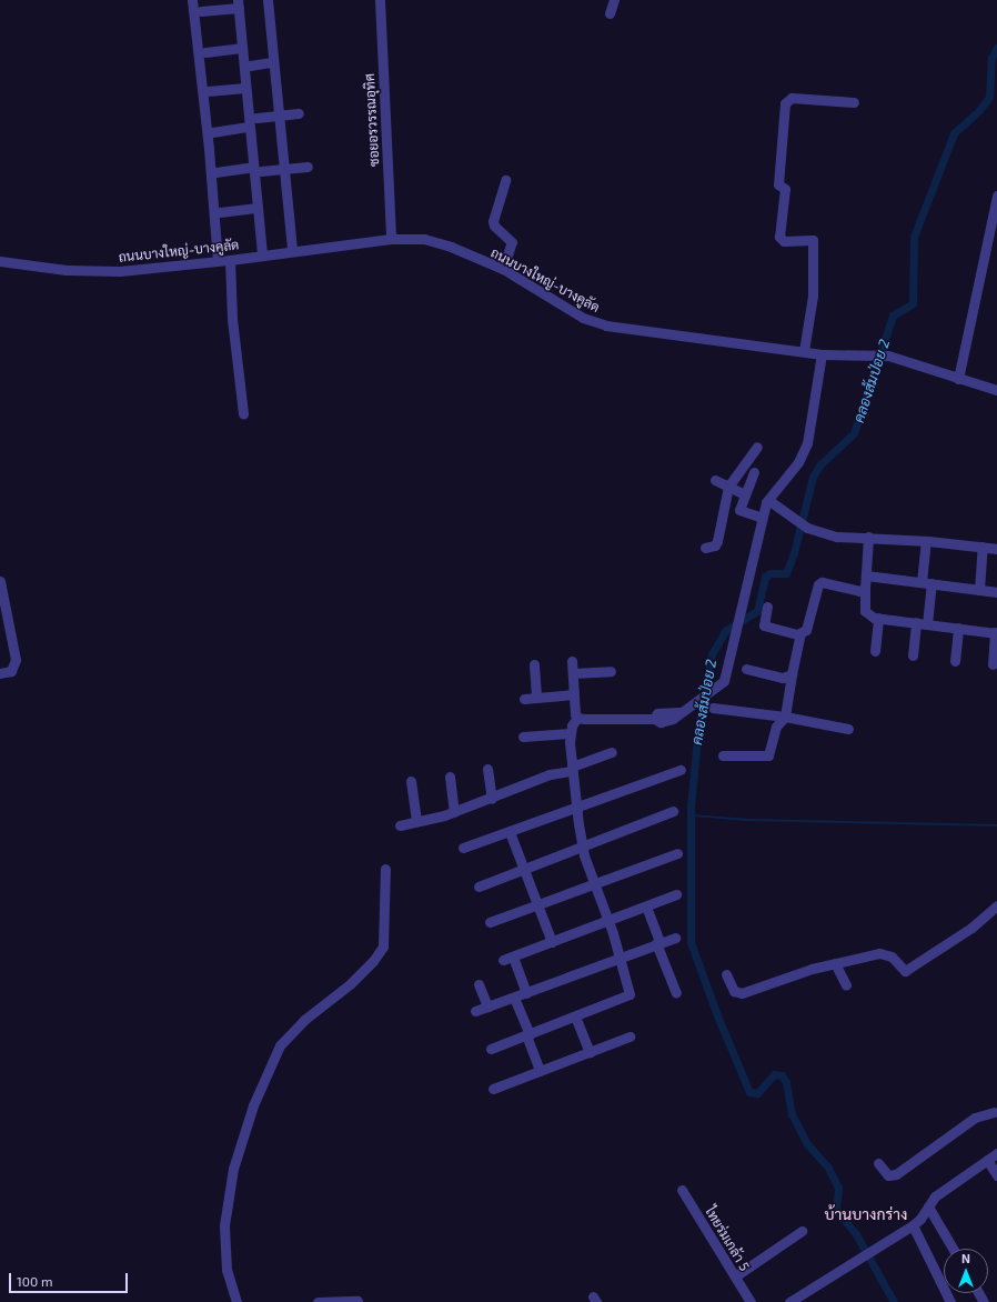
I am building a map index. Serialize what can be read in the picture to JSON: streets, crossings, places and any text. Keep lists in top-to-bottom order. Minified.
{"streets":{"street":["ซอยอรวรรณอุทิศ","ถนนบางใหญ่-บางคูลัด","ไทยร่มเกล้า 5"]},"crossings":[["ซอยอรวรรณอุทิศ","ถนนบางใหญ่-บางคูลัด"]],"districts":["บ้านบางกร่าง"],"water":["คลองส้มป่อย 2"],"scale_bar":"100 m","north":"top"}
